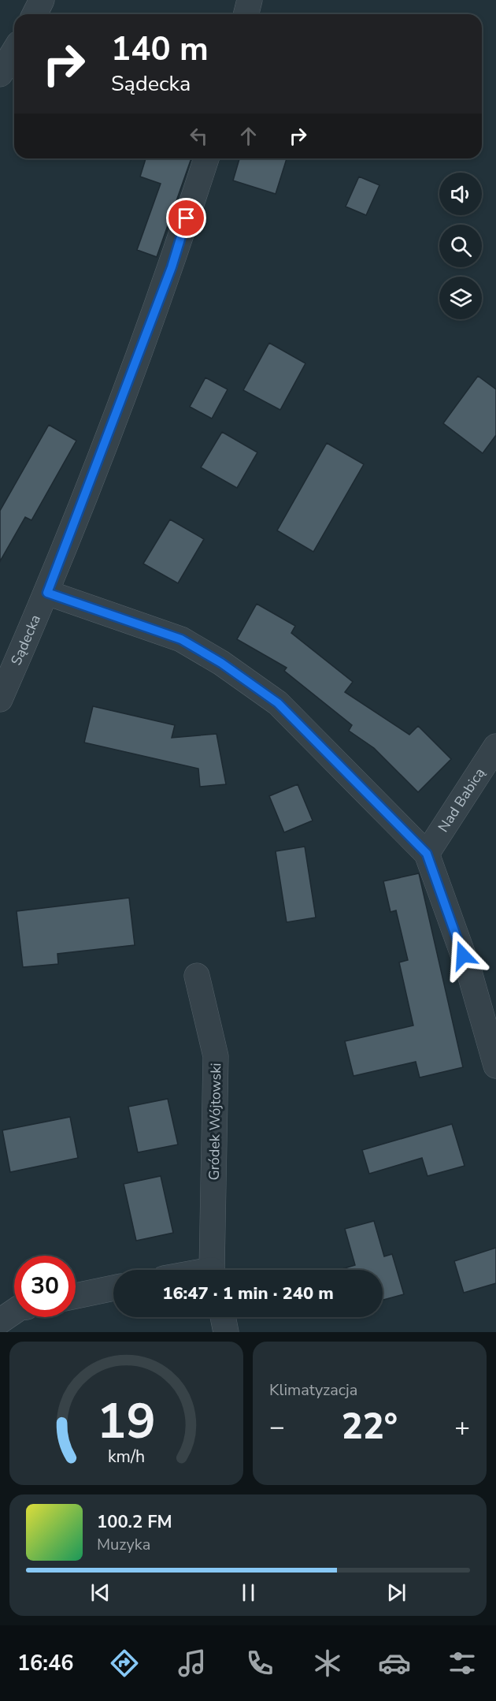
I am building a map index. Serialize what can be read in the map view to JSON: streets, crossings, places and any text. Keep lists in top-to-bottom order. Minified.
{"streets":{"street":["Sądecka","Nad Babicą","Gródek Wójtowski"]},"page":{"turn":["140 m","Sądecka"],"limit":"30","trip":"16:47 · 1 min · 240 m","tile":"Klimatyzacja","heat":["−","22°","+"],"song":["100.2 FM","Muzyka"],"tabs":"16:46","gauge":["19","km/h"]}}
